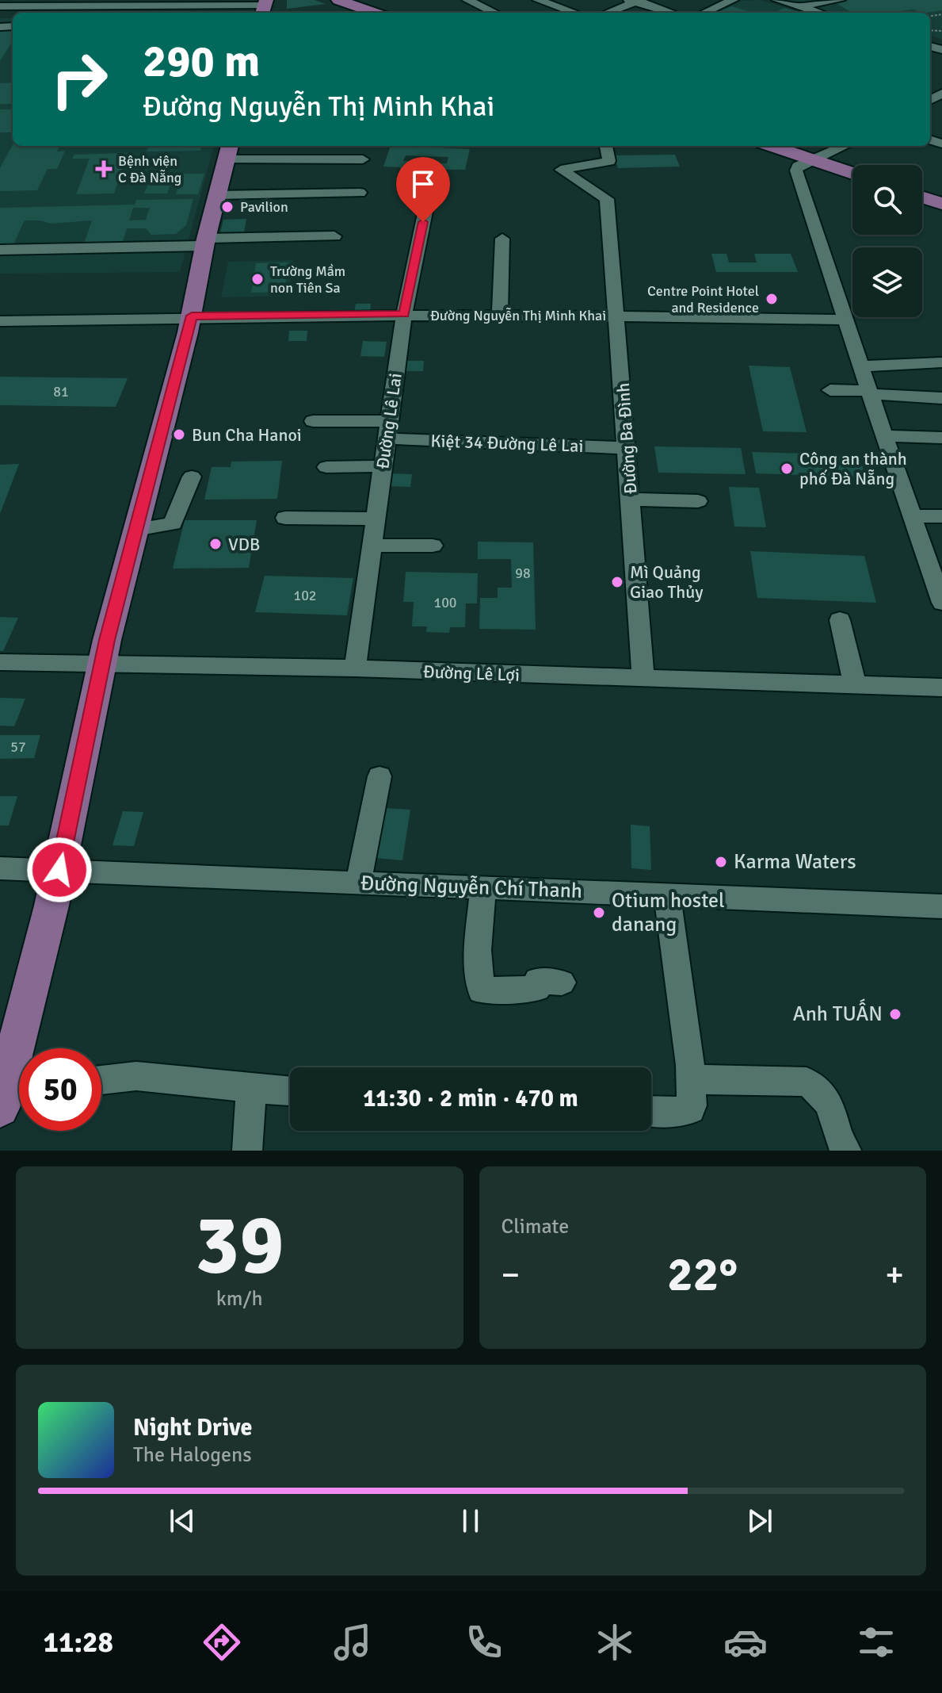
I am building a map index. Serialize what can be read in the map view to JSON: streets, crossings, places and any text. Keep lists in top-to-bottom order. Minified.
{"streets":{"street":["Đường Nguyễn Thị Minh Khai","Đường Lê Lai","Đường Ba Đình","Kiệt 34 Đường Lê Lai","Đường Lê Lợi","Đường Nguyễn Chí Thanh"]},"crossings":[["Đường Nguyễn Thị Minh Khai","Đường Lê Lai"],["Đường Nguyễn Thị Minh Khai","Đường Ba Đình"],["Đường Lê Lai","Kiệt 34 Đường Lê Lai"],["Đường Lê Lai","Đường Lê Lợi"],["Đường Ba Đình","Kiệt 34 Đường Lê Lai"],["Đường Ba Đình","Đường Lê Lợi"]],"places":{"health":["Bệnh viện C Đà Nẵng"],"other":["Pavilion","Trường Mầm non Tiên Sa","Centre Point Hotel and Residence","Bun Cha Hanoi","Công an thành phố Đà Nẵng","VDB","Mì Quảng Giao Thủy","Karma Waters","Otium hostel danang","Anh TUẤN"]},"house_numbers":["81","98","102","100","57"],"page":{"turn":["290 m","Đường Nguyễn Thị Minh Khai"],"limit":"50","trip":"11:30 · 2 min · 470 m","tile":[["39","km/h"],"Climate"],"heat":["−","22°","+"],"song":["Night Drive","The Halogens"],"tabs":"11:28"}}
